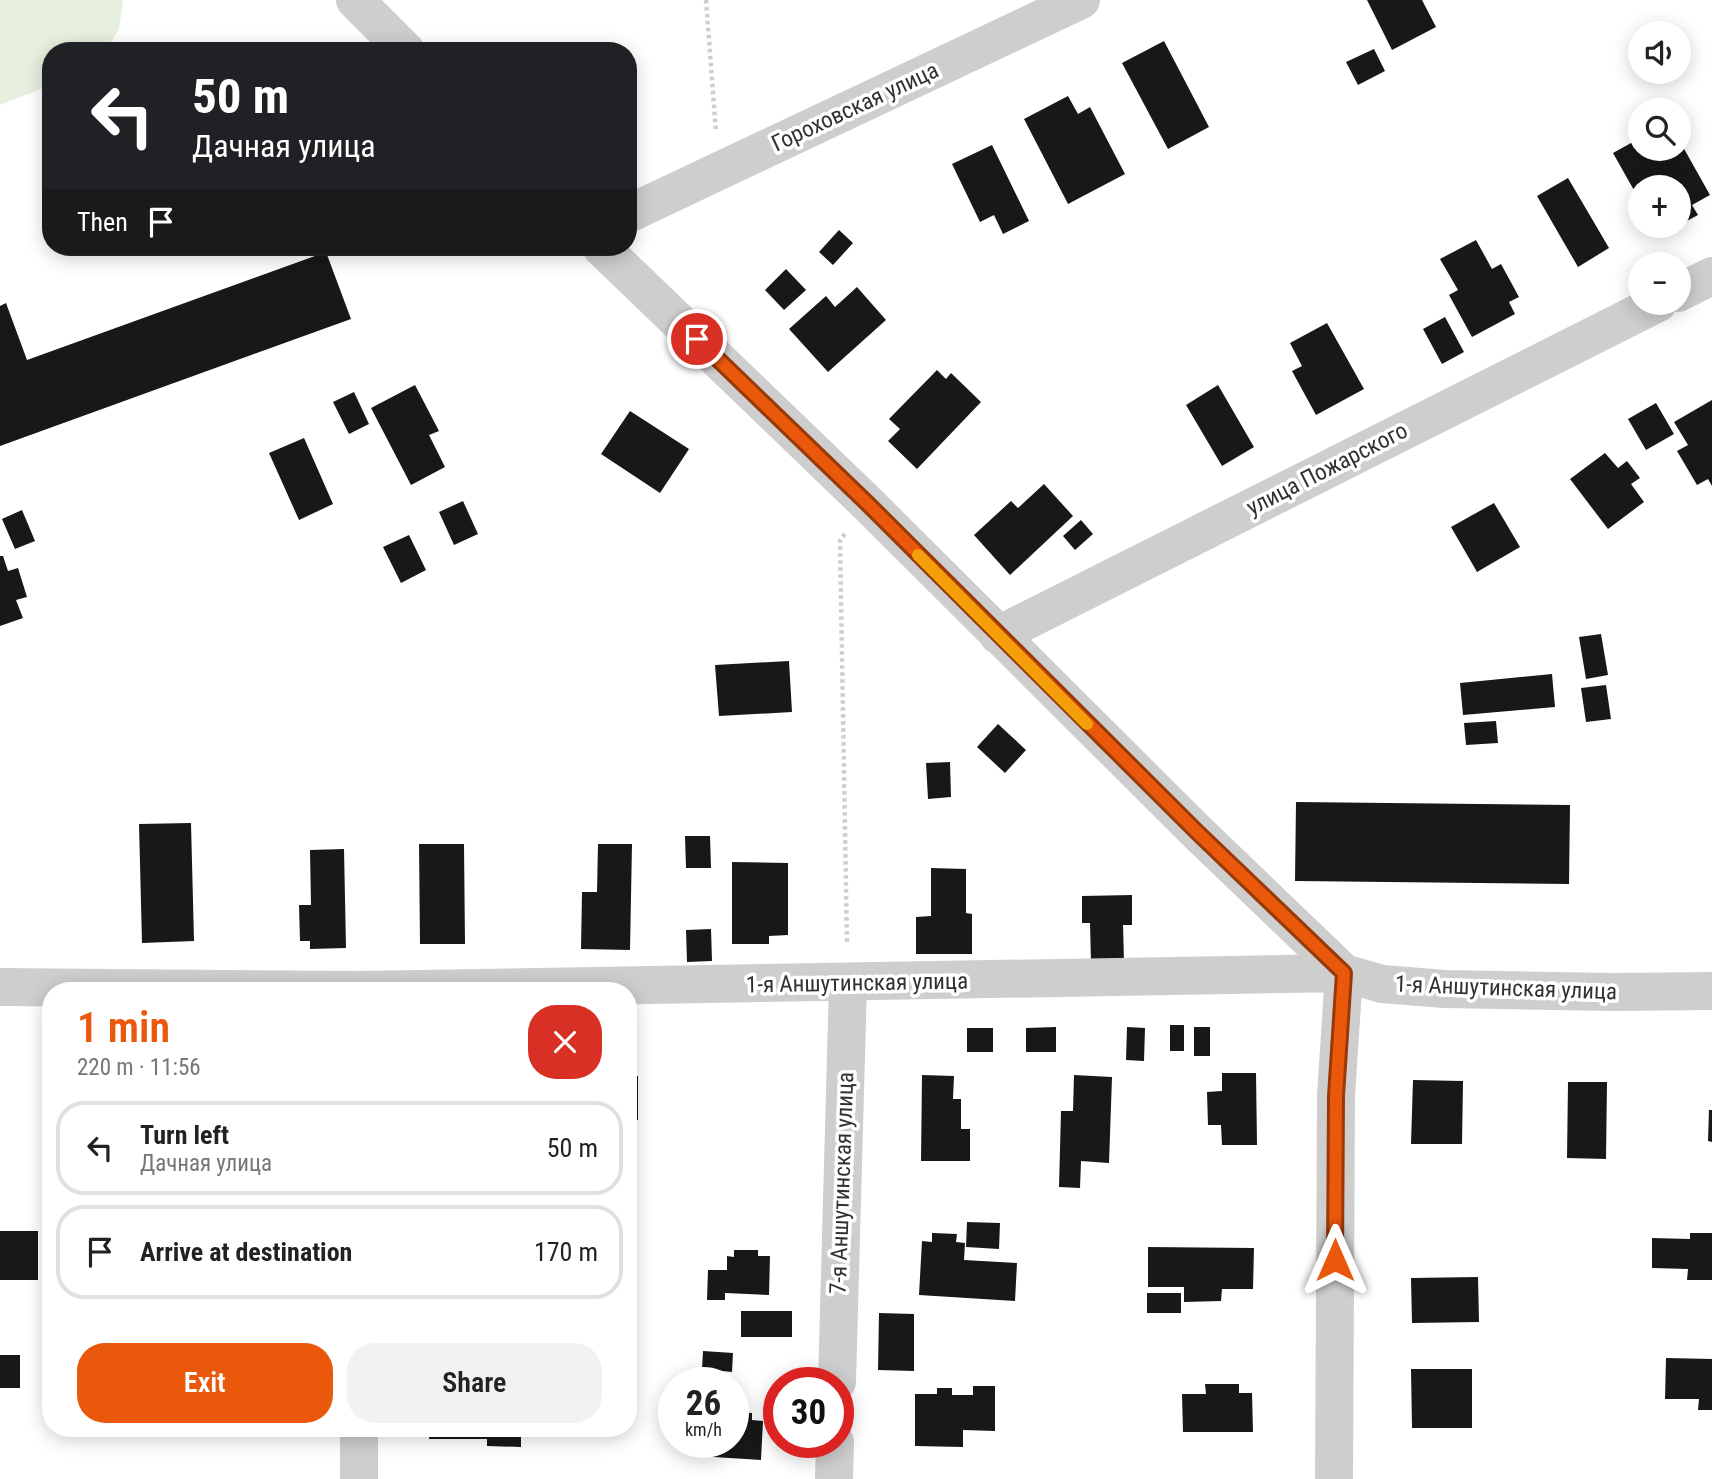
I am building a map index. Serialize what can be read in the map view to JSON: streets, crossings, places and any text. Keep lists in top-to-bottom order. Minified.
{"streets":{"street":["Гороховская улица","улица Пожарского","1-я Аншутинская улица","7-я Аншутинская улица"]},"crossings":[["1-я Аншутинская улица","7-я Аншутинская улица"]],"page":{"map_buttons":["+","−"],"turn":["50 m","Дачная улица"],"then":"Then","heading":["1 min","220 m · 11:56"],"list":[{"name":"Turn left","note":"Дачная улица","value":"50 m"},{"name":"Arrive at destination","value":"170 m"}],"buttons":["Exit","Share"],"speed":"26 km/h","limit":"30"}}
